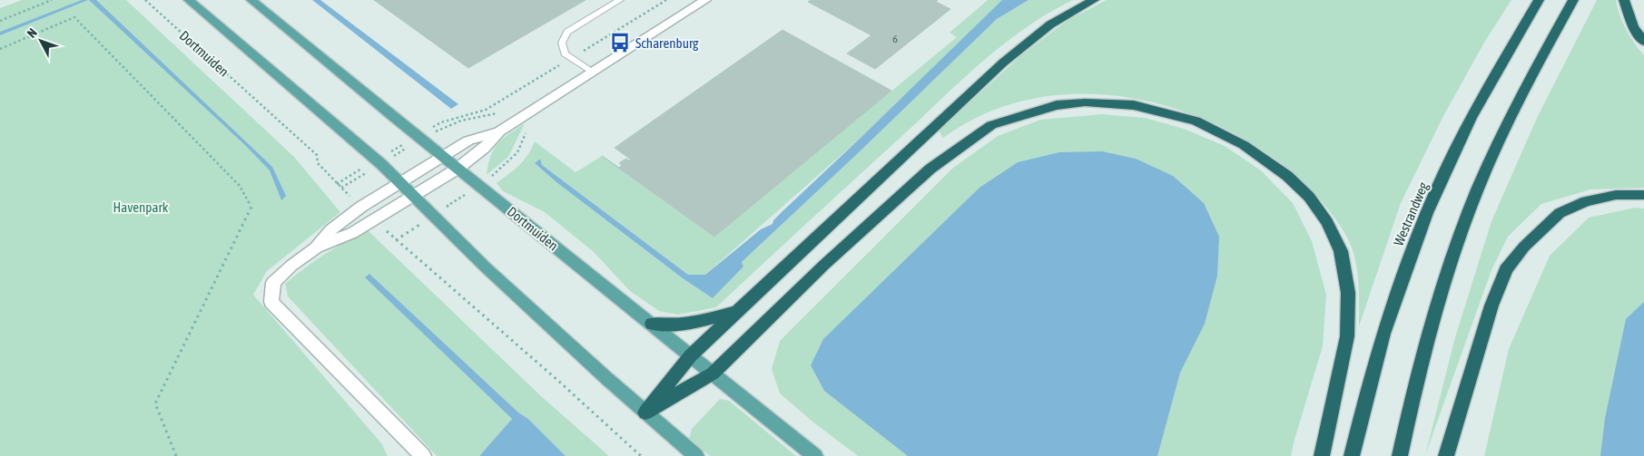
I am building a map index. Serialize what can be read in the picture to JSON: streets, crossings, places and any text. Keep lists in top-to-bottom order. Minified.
{"streets":{"highway":["Westrandweg"],"main road":["Dortmuiden"]},"parks":["Havenpark"],"places":{"bus stop":["Scharenburg"]},"house_numbers":["6"],"north":"top left"}
